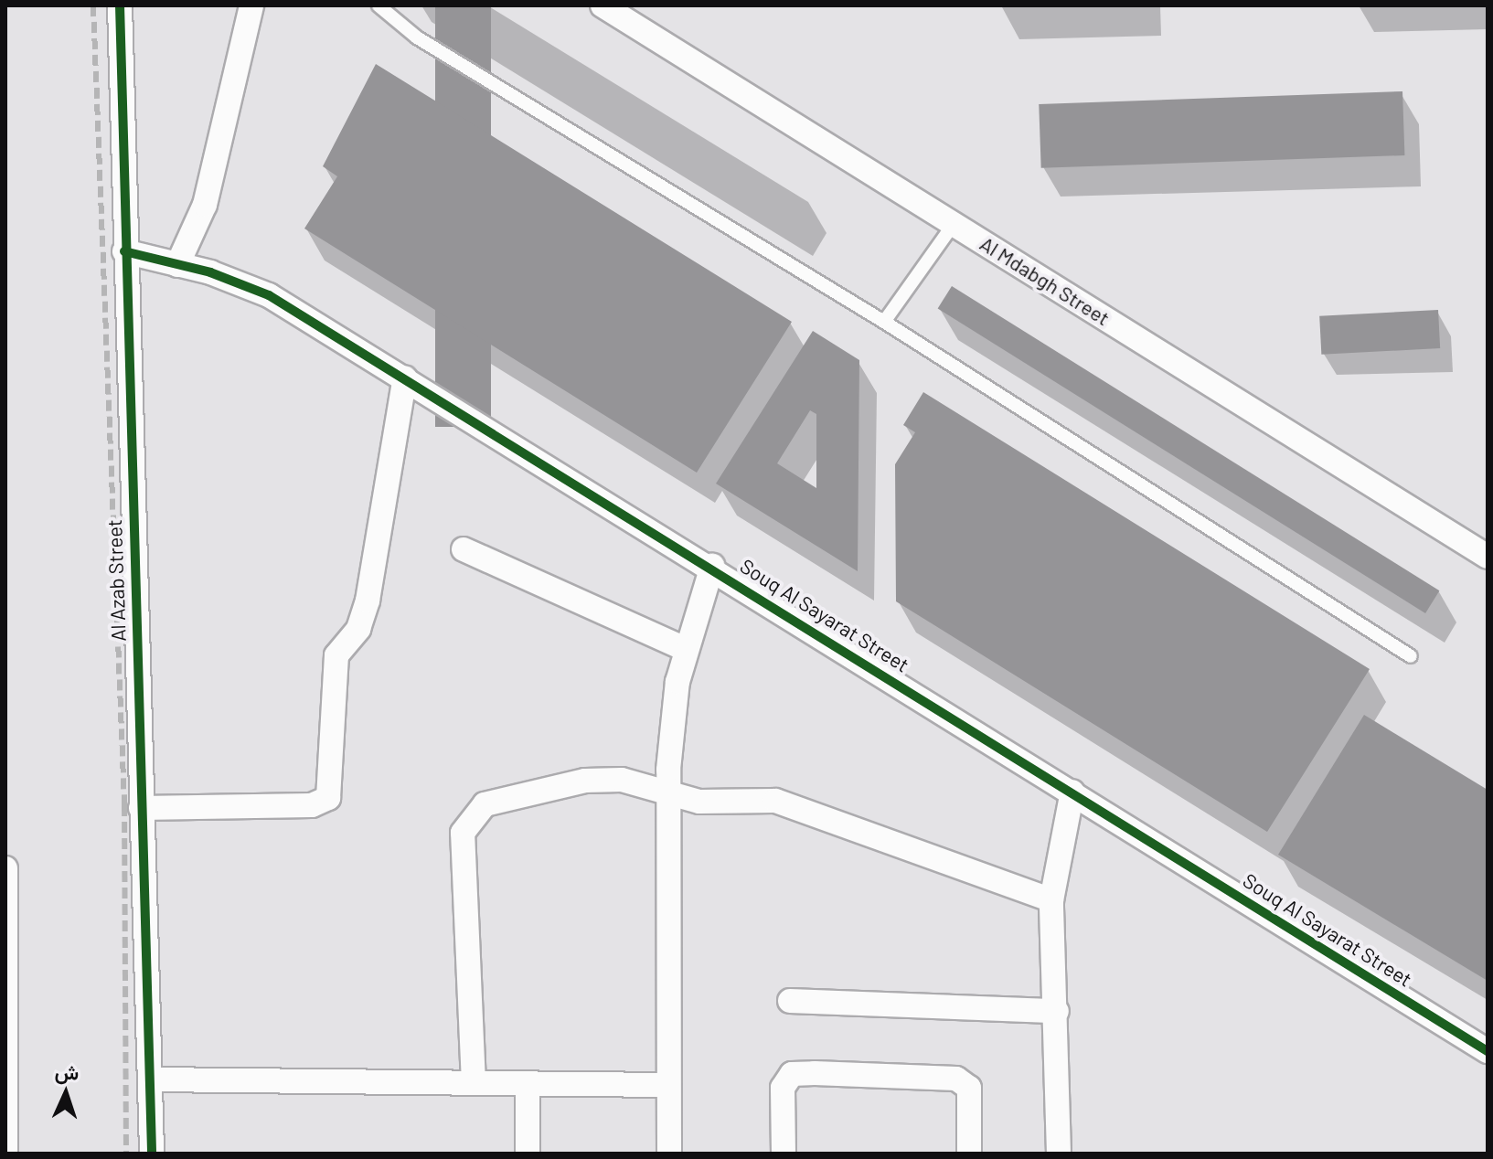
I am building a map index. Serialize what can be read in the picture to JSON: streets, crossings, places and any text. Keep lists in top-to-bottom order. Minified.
{"streets":{"street":["Al Mdabgh Street","Al Azab Street","Souq Al Sayarat Street"]},"crossings":[["Al Azab Street","Souq Al Sayarat Street"]],"north":"top"}
